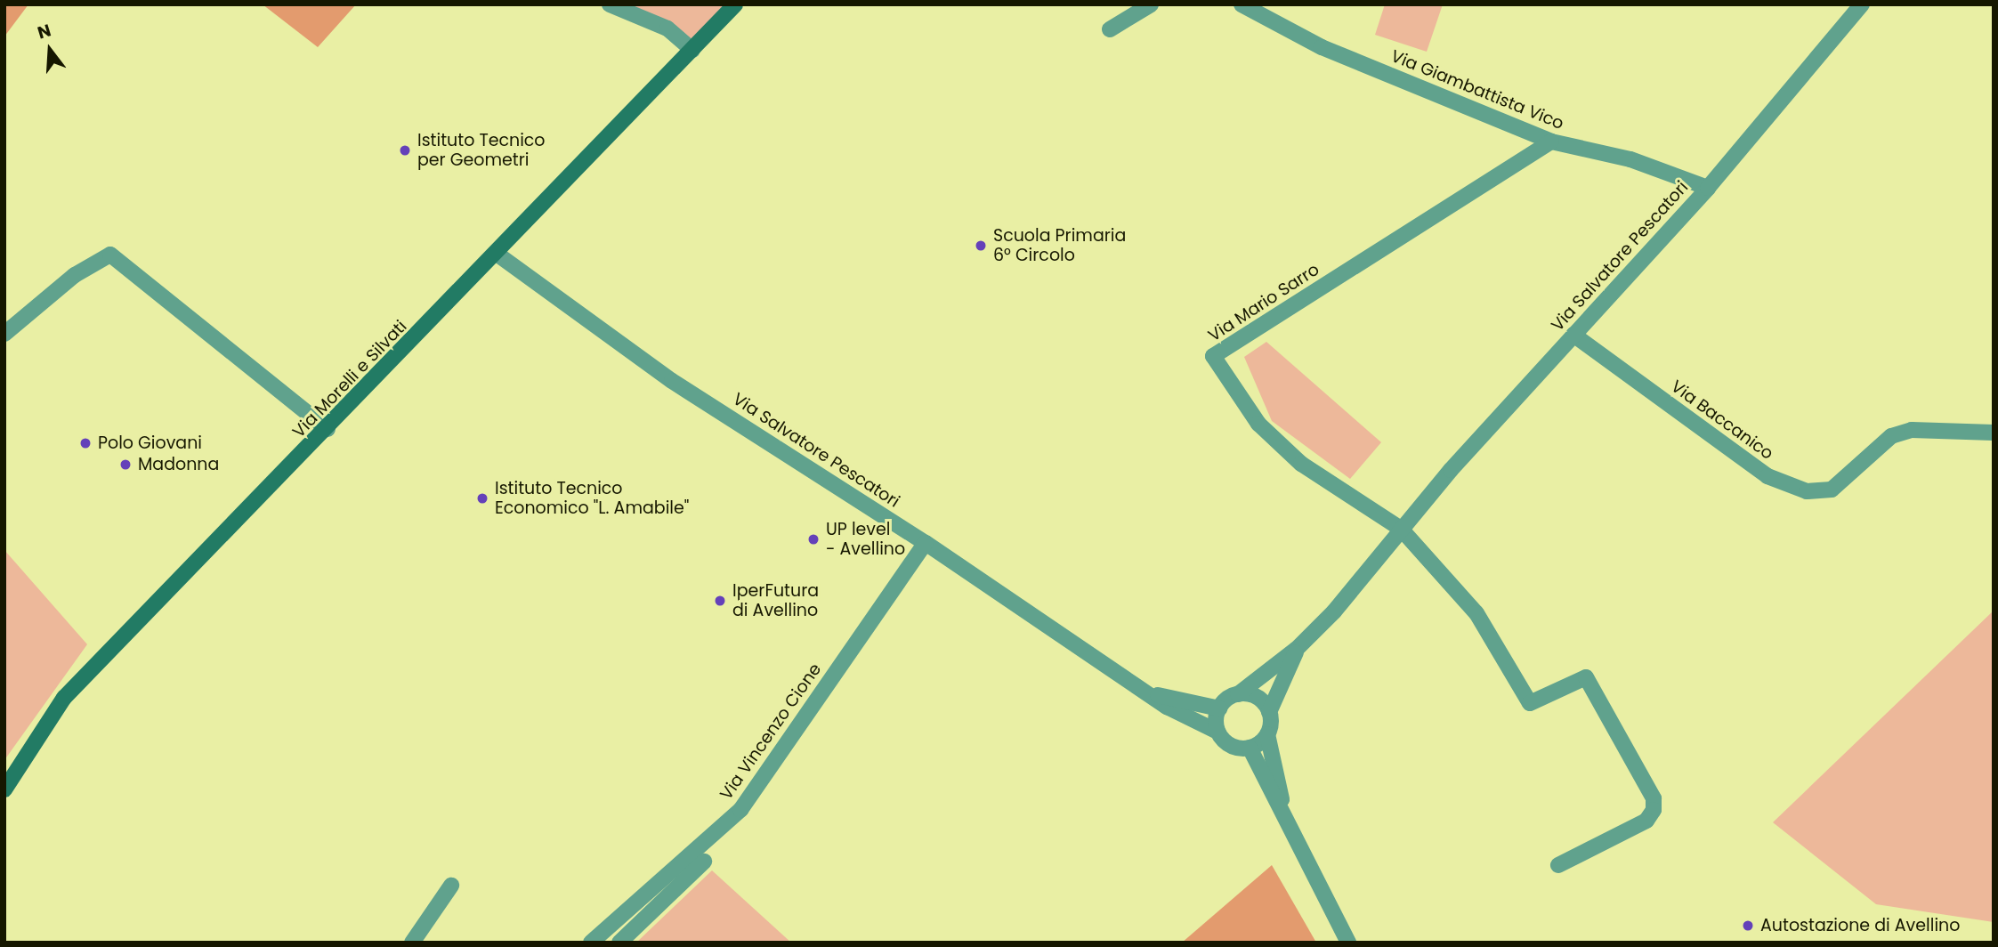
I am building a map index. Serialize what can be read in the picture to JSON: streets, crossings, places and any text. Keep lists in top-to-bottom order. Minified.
{"streets":{"main road":["Via Morelli e Silvati"],"street":["Via Giambattista Vico","Via Salvatore Pescatori","Via Mario Sarro","Via Baccanico","Via Vincenzo Cione"]},"crossings":[["Via Giambattista Vico","Via Salvatore Pescatori"],["Via Giambattista Vico","Via Mario Sarro"],["Via Salvatore Pescatori","Via Mario Sarro"],["Via Salvatore Pescatori","Via Morelli e Silvati"],["Via Salvatore Pescatori","Via Baccanico"],["Via Salvatore Pescatori","Via Vincenzo Cione"]],"places":["Istituto Tecnico per Geometri","Scuola Primaria 6° Circolo","Polo Giovani","Madonna","Istituto Tecnico Economico \"L. Amabile\"","UP level - Avellino","IperFutura di Avellino","Autostazione di Avellino"],"north":"top"}
